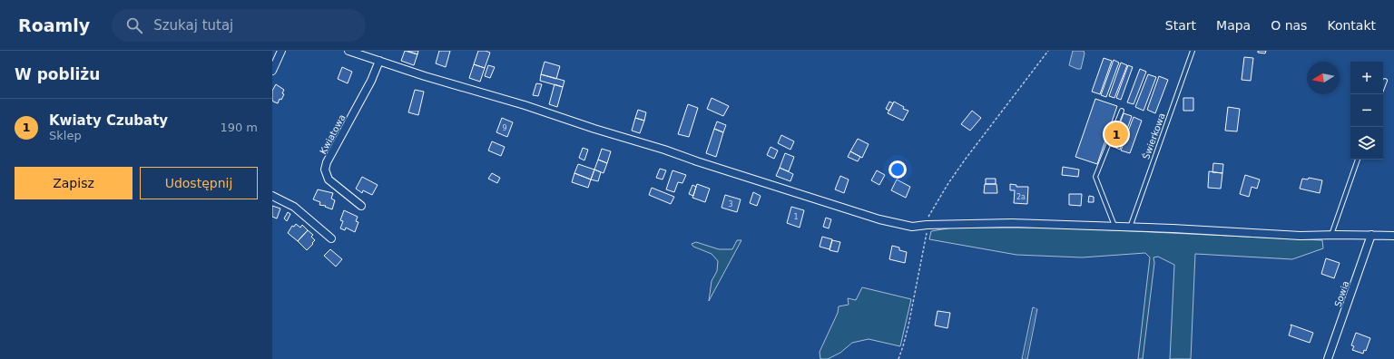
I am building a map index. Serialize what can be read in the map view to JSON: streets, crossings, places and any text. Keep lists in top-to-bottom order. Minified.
{"streets":{"street":["Kwiatowa","Sowia"],"lane":["Świerkowa"]},"house_numbers":["9","2a","3","1"],"north":"left","page":{"header":"Roamly","search":"Szukaj tutaj","nav":["Start","Mapa","O nas","Kontakt"],"heading":"W pobliżu","map_buttons":["+","−"],"list":[{"mark":"1","name":"Kwiaty Czubaty","note":"Sklep","value":"190 m"}],"pins":"1","buttons":["Zapisz","Udostępnij"]}}
